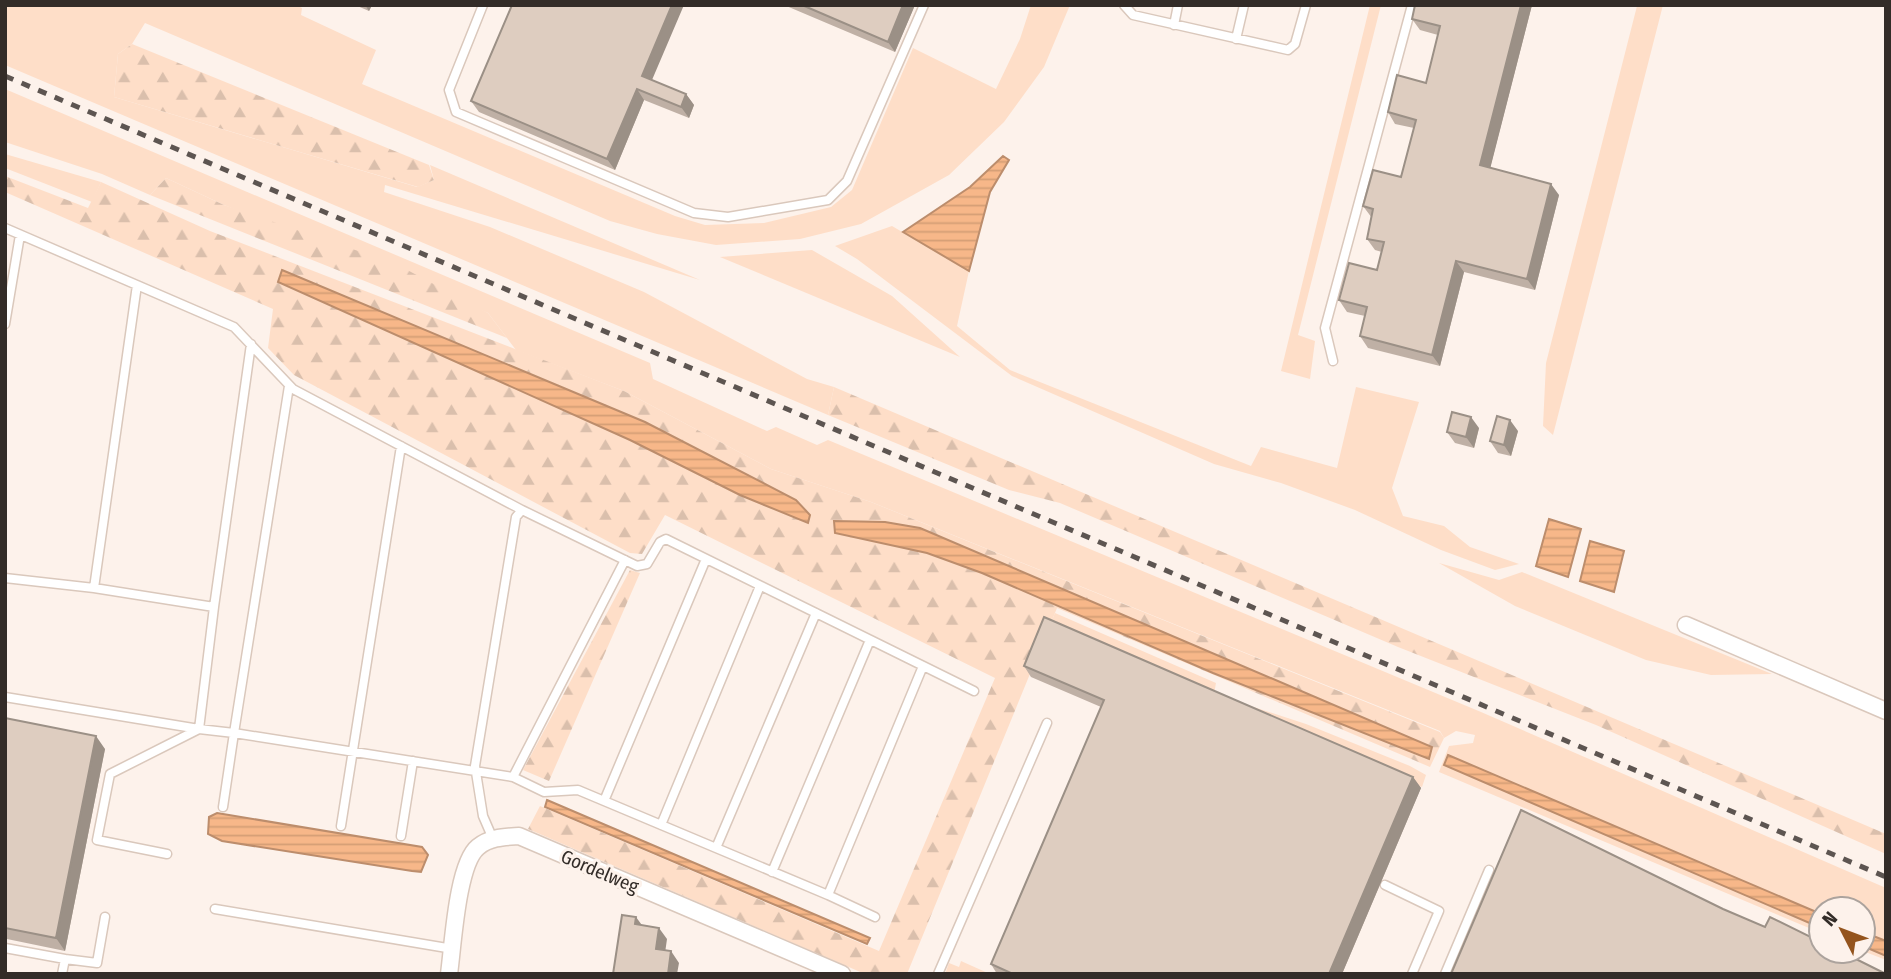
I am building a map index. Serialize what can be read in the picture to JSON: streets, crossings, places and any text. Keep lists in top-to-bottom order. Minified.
{"streets":{"street":["Gordelweg"]},"north":"top left"}
